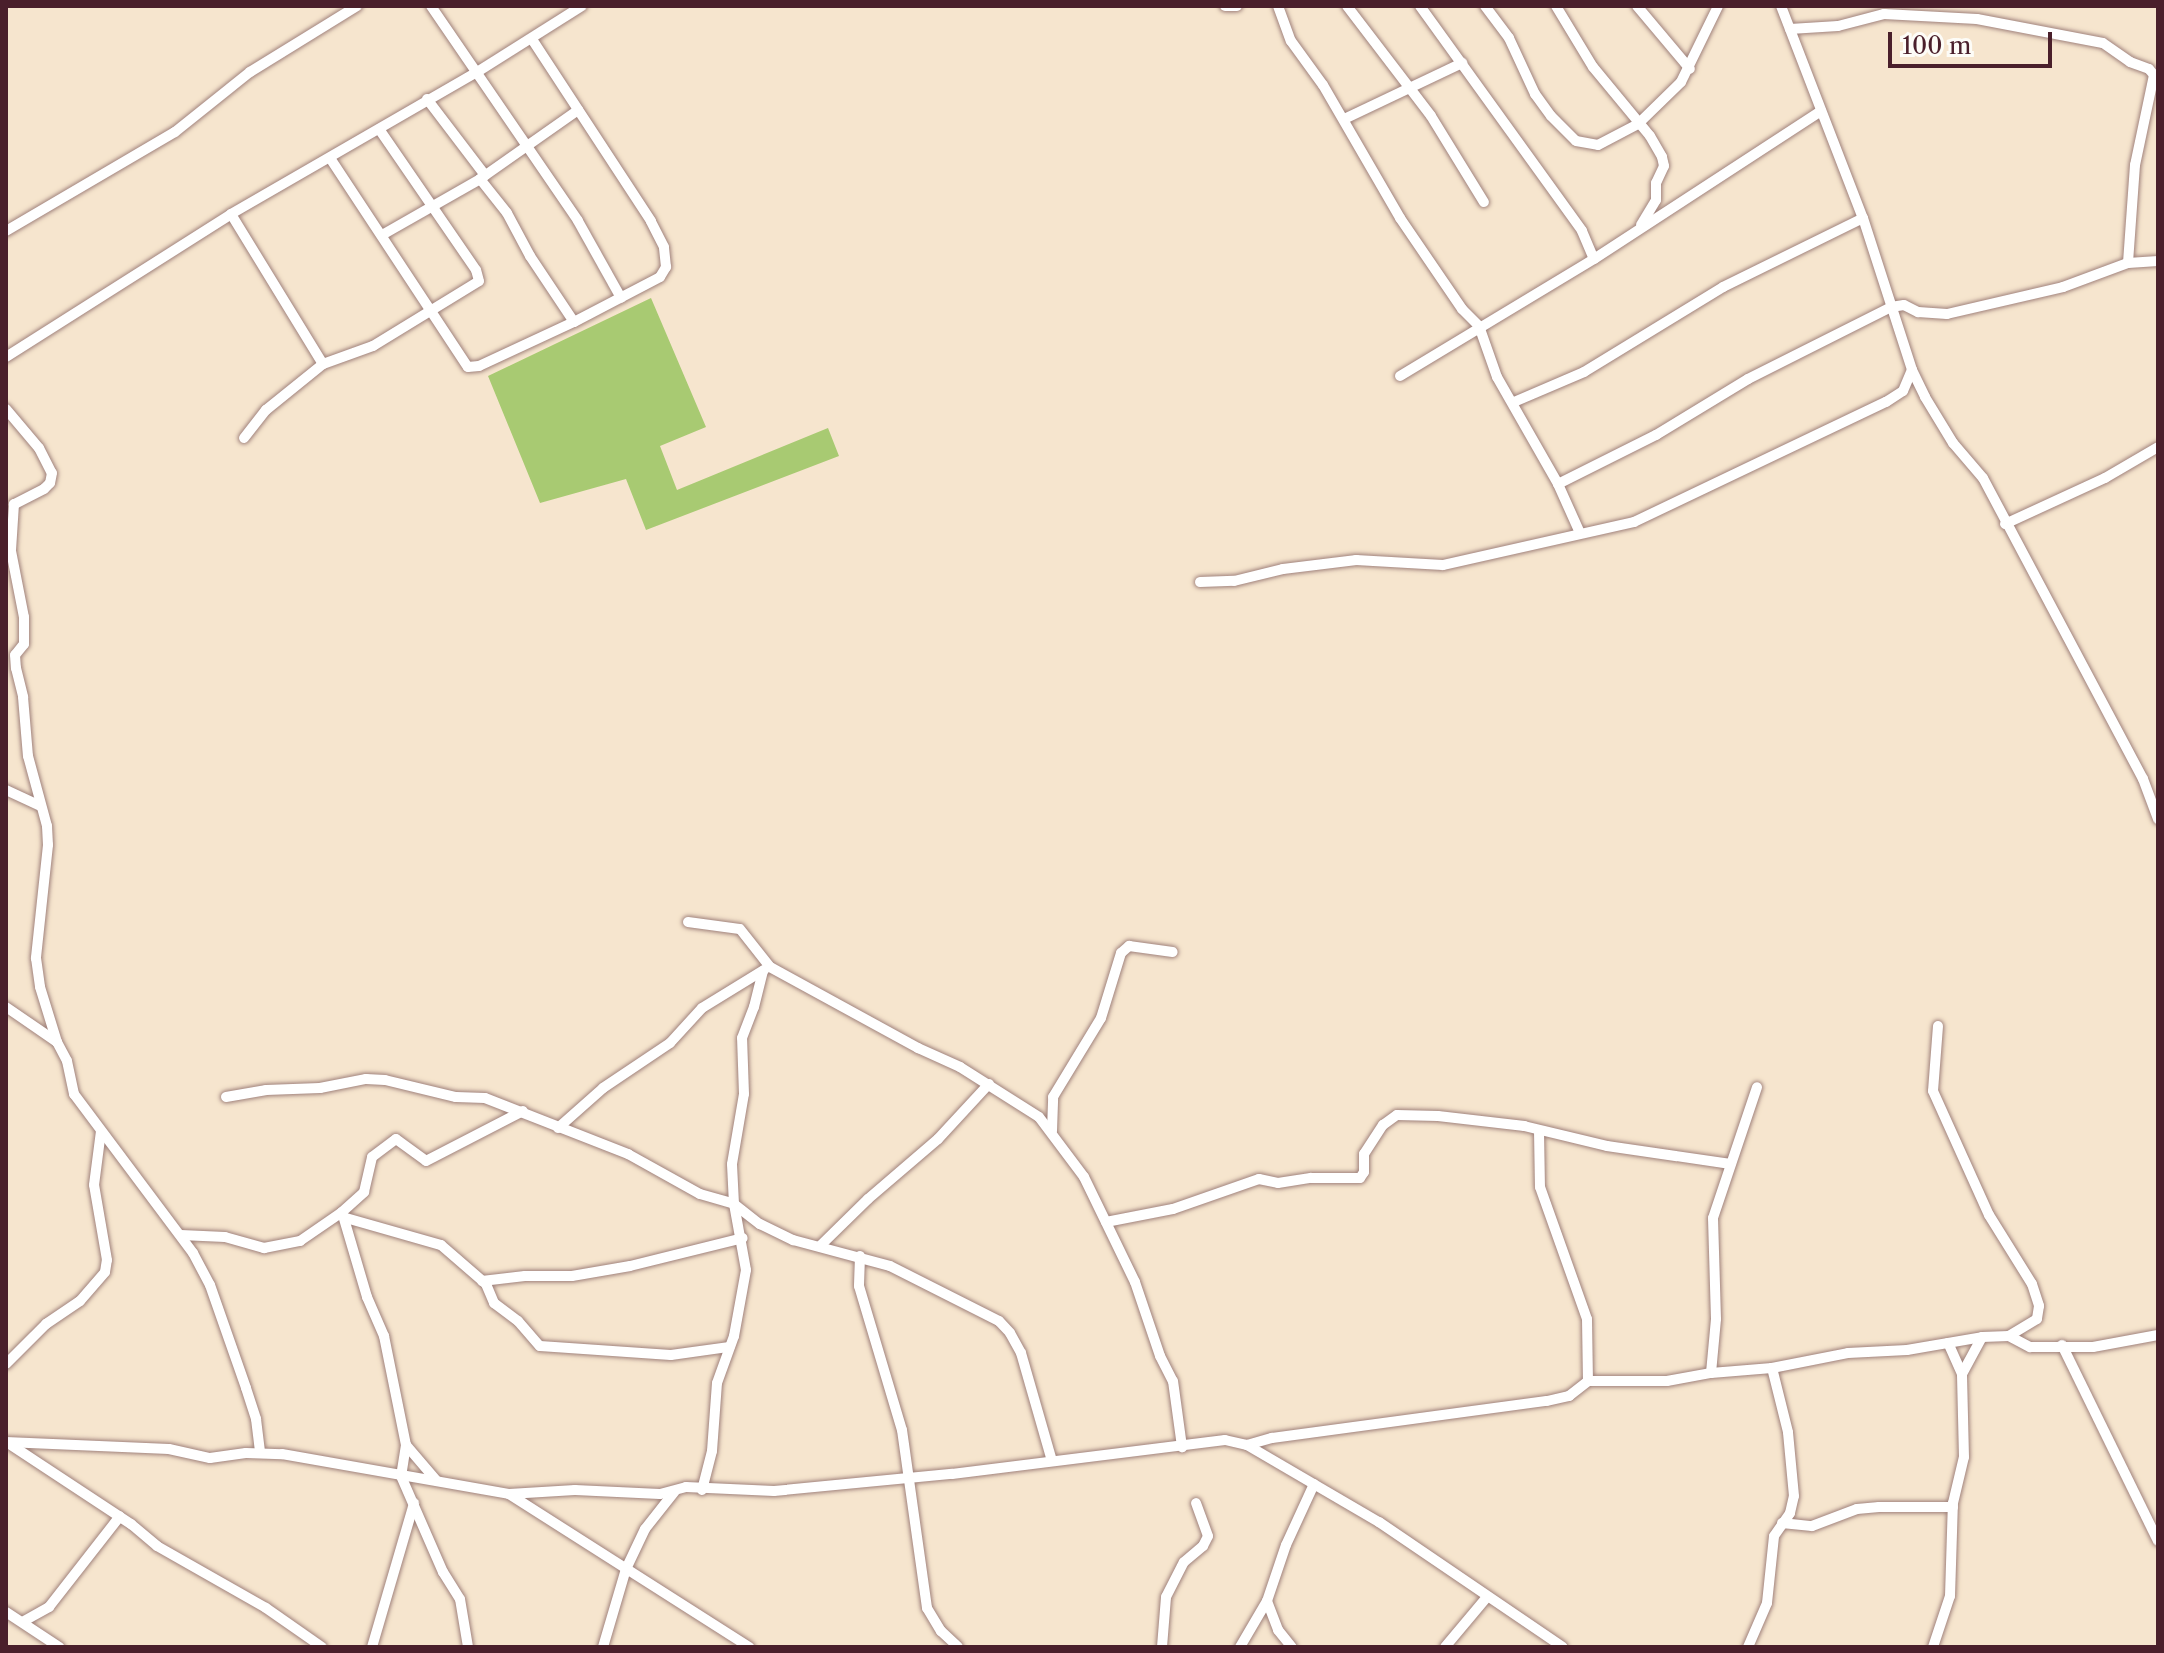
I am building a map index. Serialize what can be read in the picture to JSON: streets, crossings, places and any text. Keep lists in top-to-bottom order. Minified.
{"scale_bar":"100 m"}
